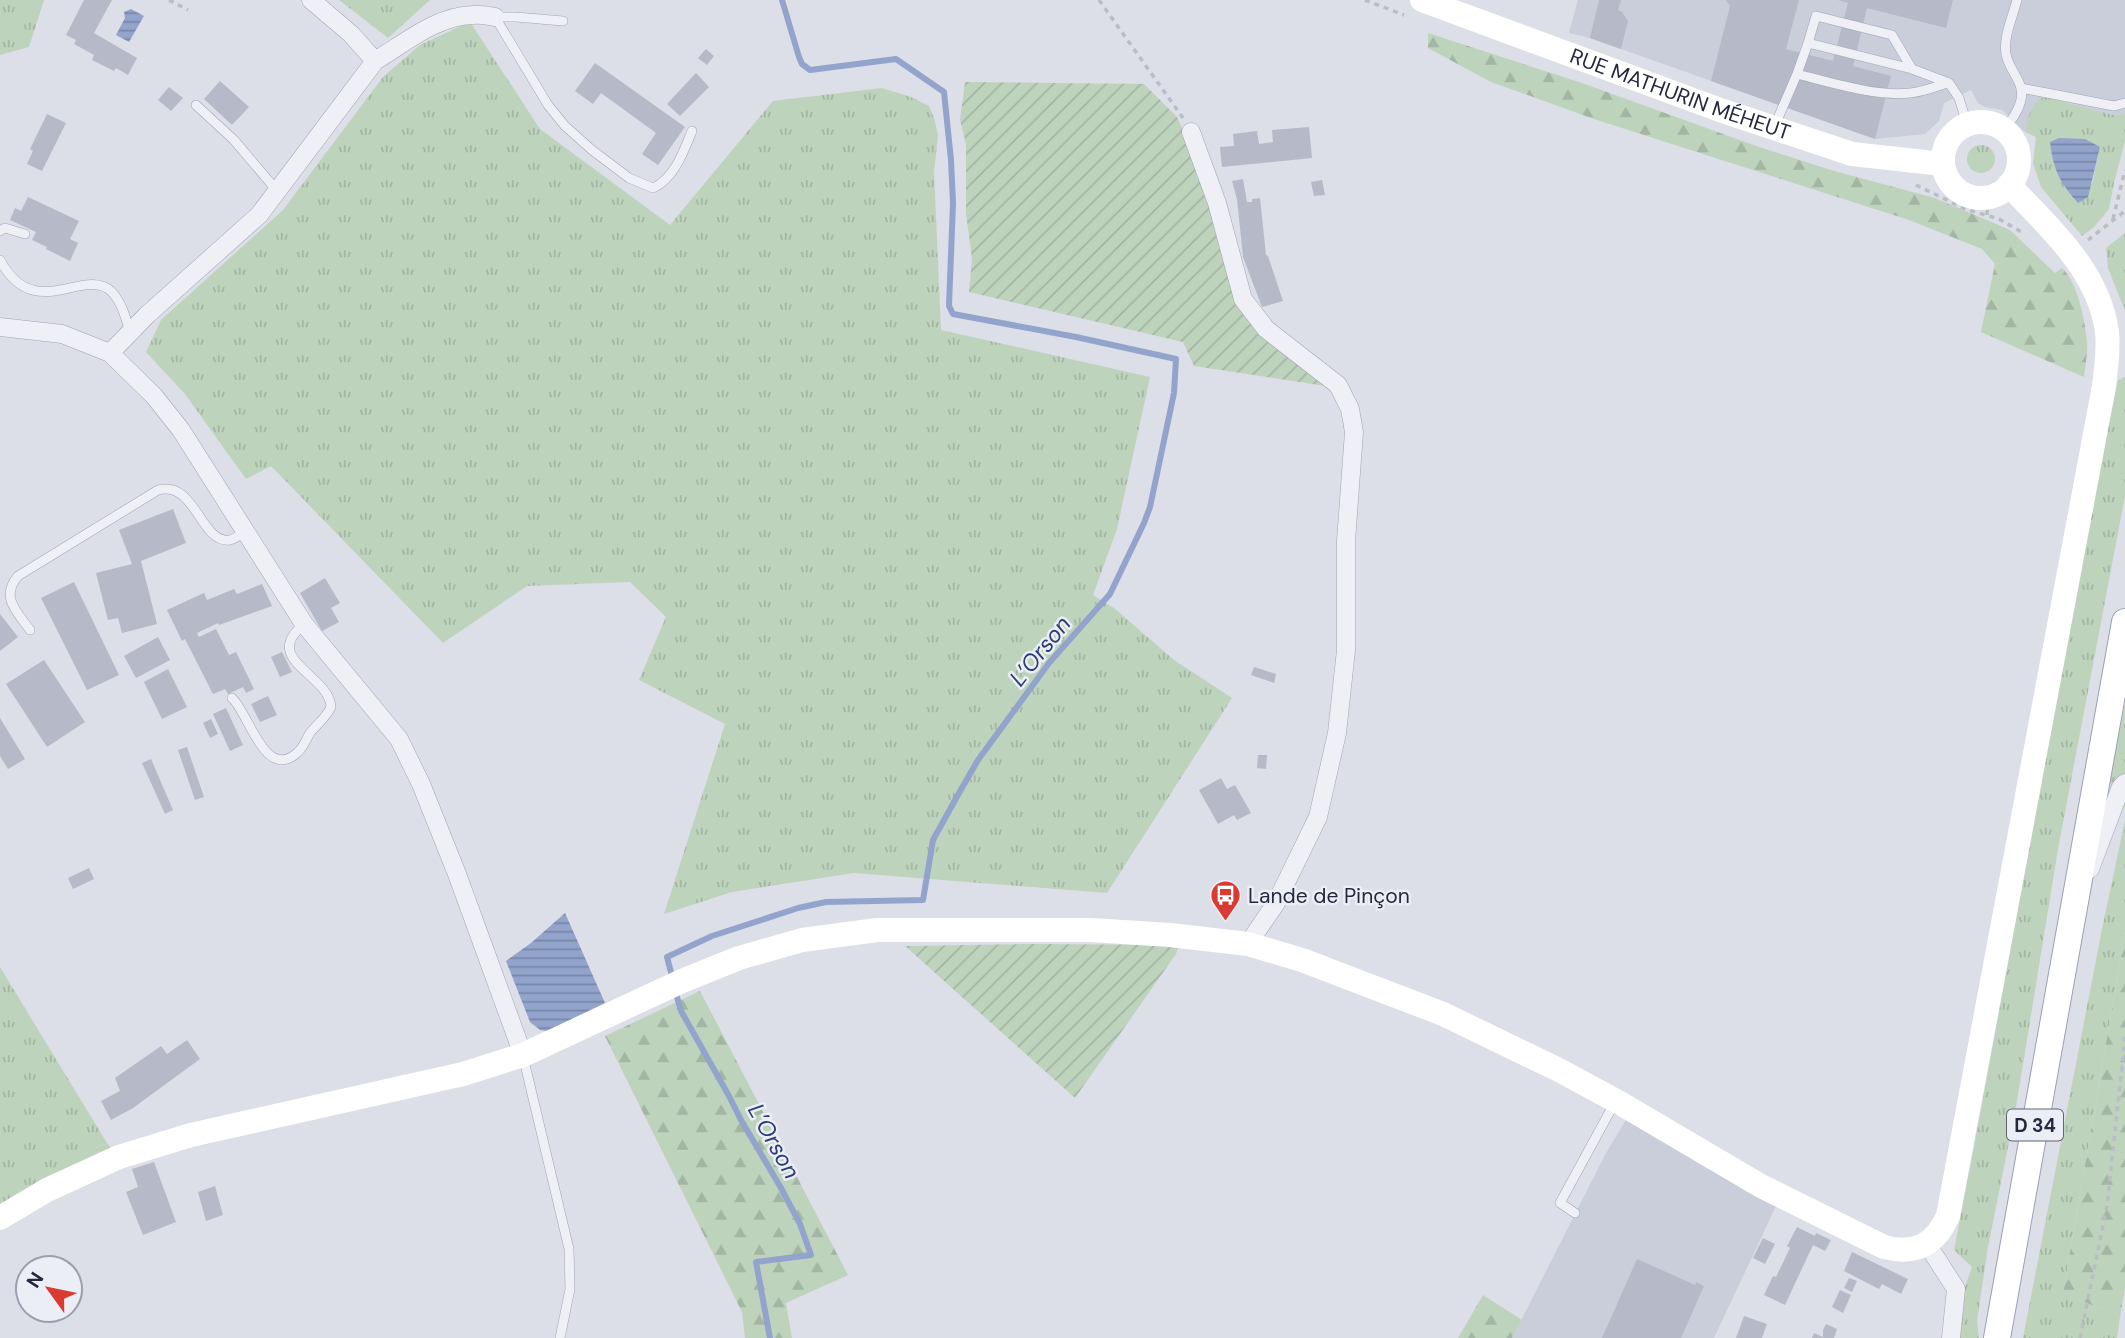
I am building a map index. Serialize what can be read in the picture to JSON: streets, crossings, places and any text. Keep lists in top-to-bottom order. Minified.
{"streets":{"main road":["D 34"],"street":["RUE MATHURIN MÉHEUT"]},"water":["L’Orson"],"places":{"bus stop":["Lande de Pinçon"]},"north":"top left"}
